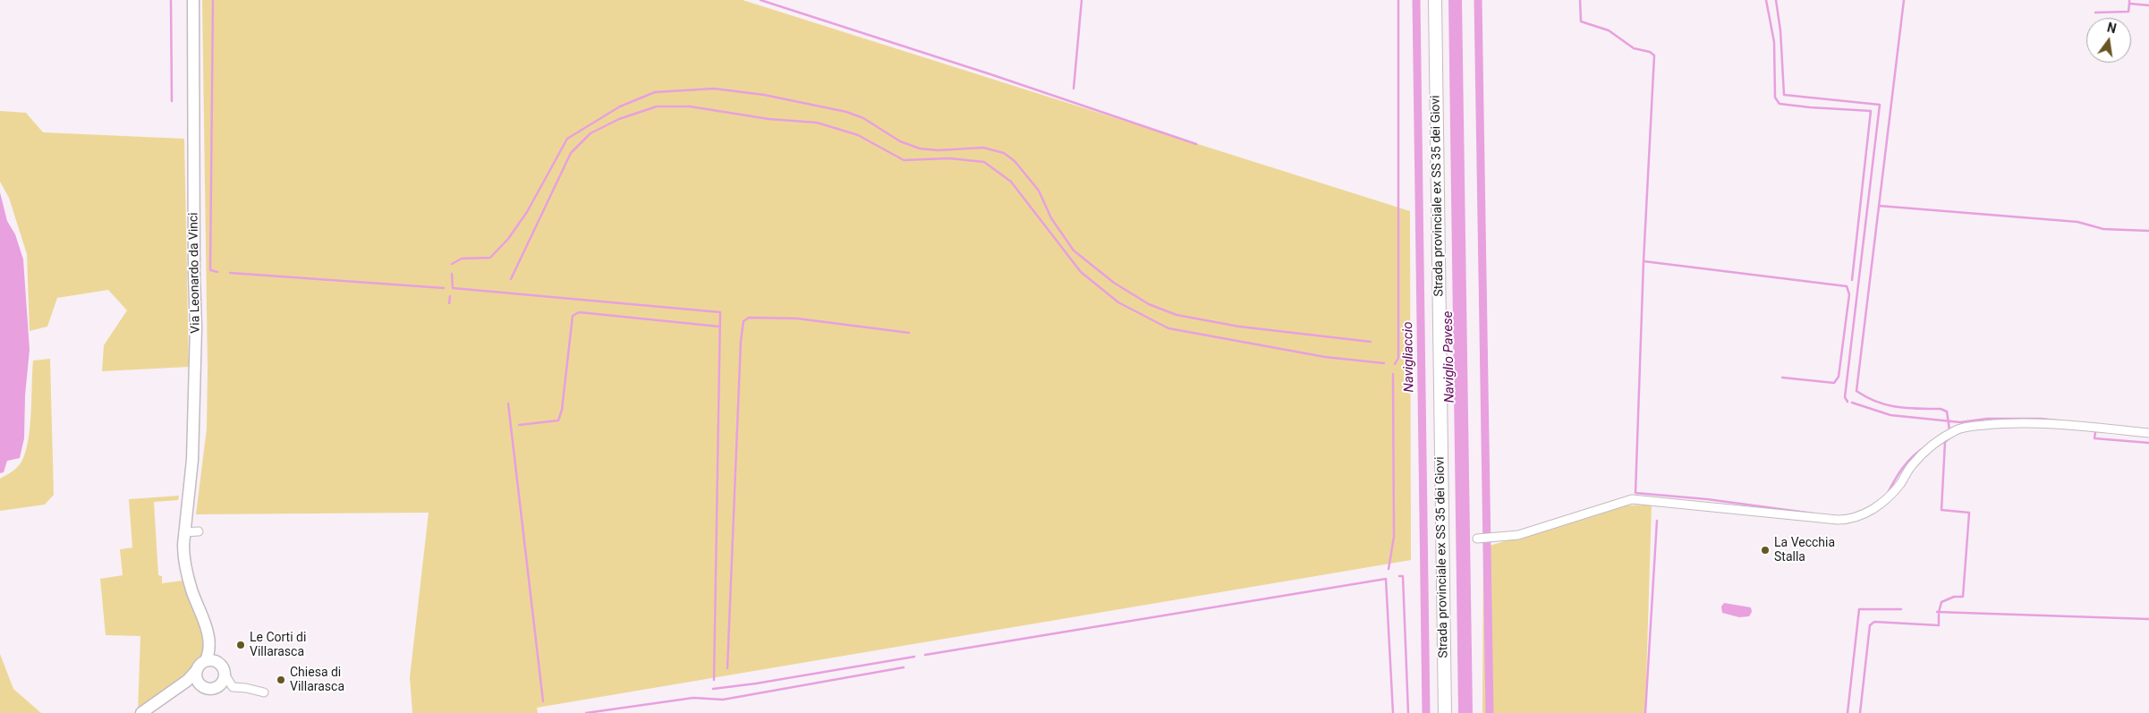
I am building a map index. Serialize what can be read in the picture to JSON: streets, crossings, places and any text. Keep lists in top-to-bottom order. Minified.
{"streets":{"main road":["Strada provinciale ex SS 35 dei Giovi"],"street":["Via Leonardo da Vinci"]},"water":["Navigliaccio","Naviglio Pavese"],"places":["La Vecchia Stalla","Le Corti di Villarasca","Chiesa di Villarasca"],"north":"top"}
